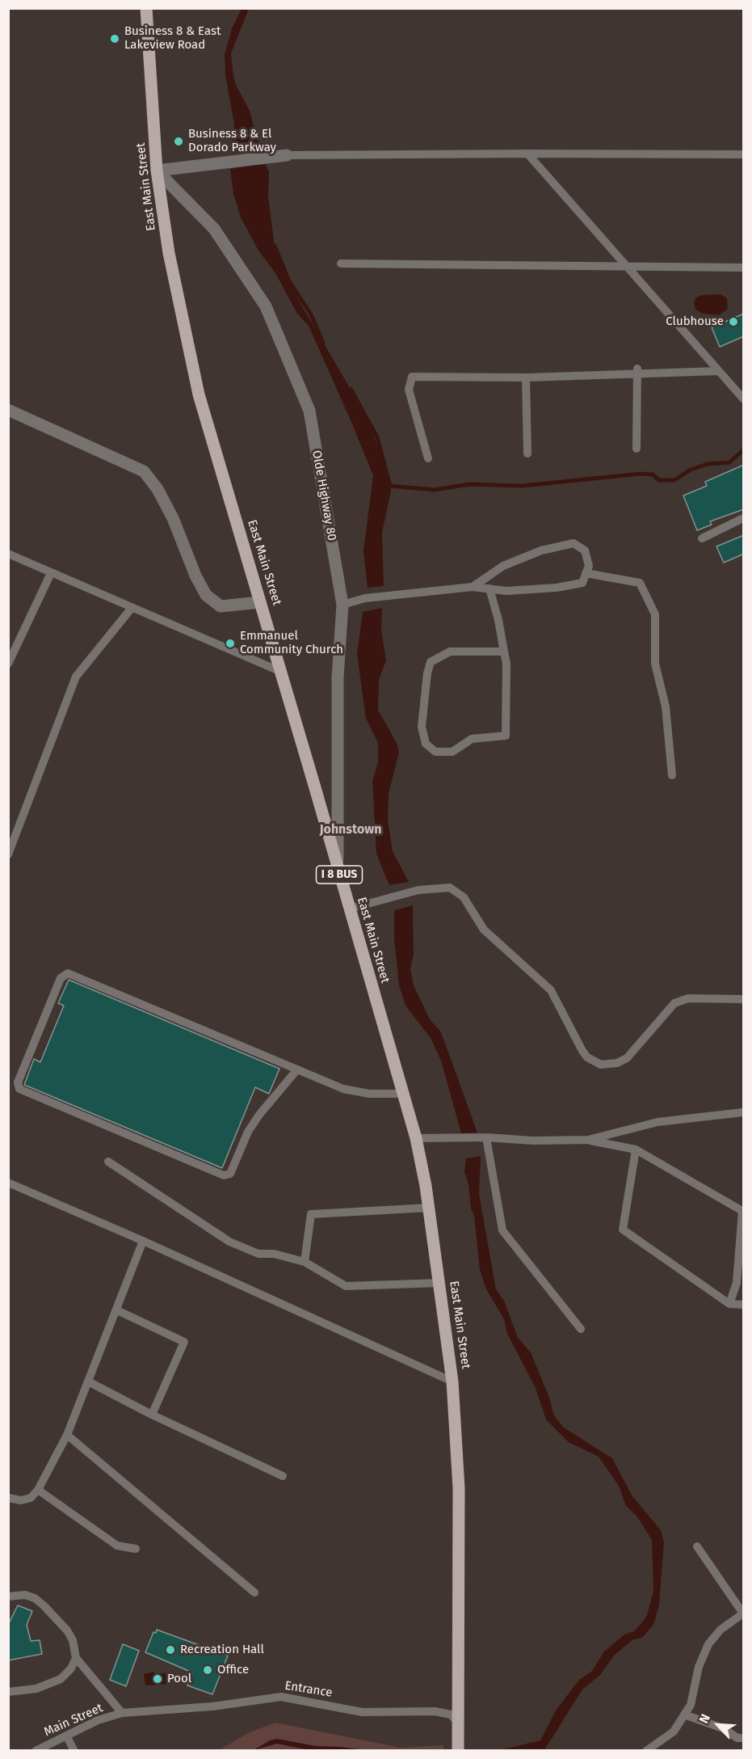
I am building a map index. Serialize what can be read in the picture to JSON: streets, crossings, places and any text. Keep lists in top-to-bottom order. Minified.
{"streets":{"main road":["East Main Street","I 8 BUS"],"street":["Olde Highway 80"],"lane":["Entrance","Main Street"]},"crossings":[["East Main Street","Olde Highway 80"],["Entrance","Main Street"]],"districts":["Johnstown"],"places":["Business 8 & East Lakeview Road","Business 8 & El Dorado Parkway","Clubhouse","Emmanuel Community Church","Recreation Hall","Office","Pool"],"north":"top left"}
